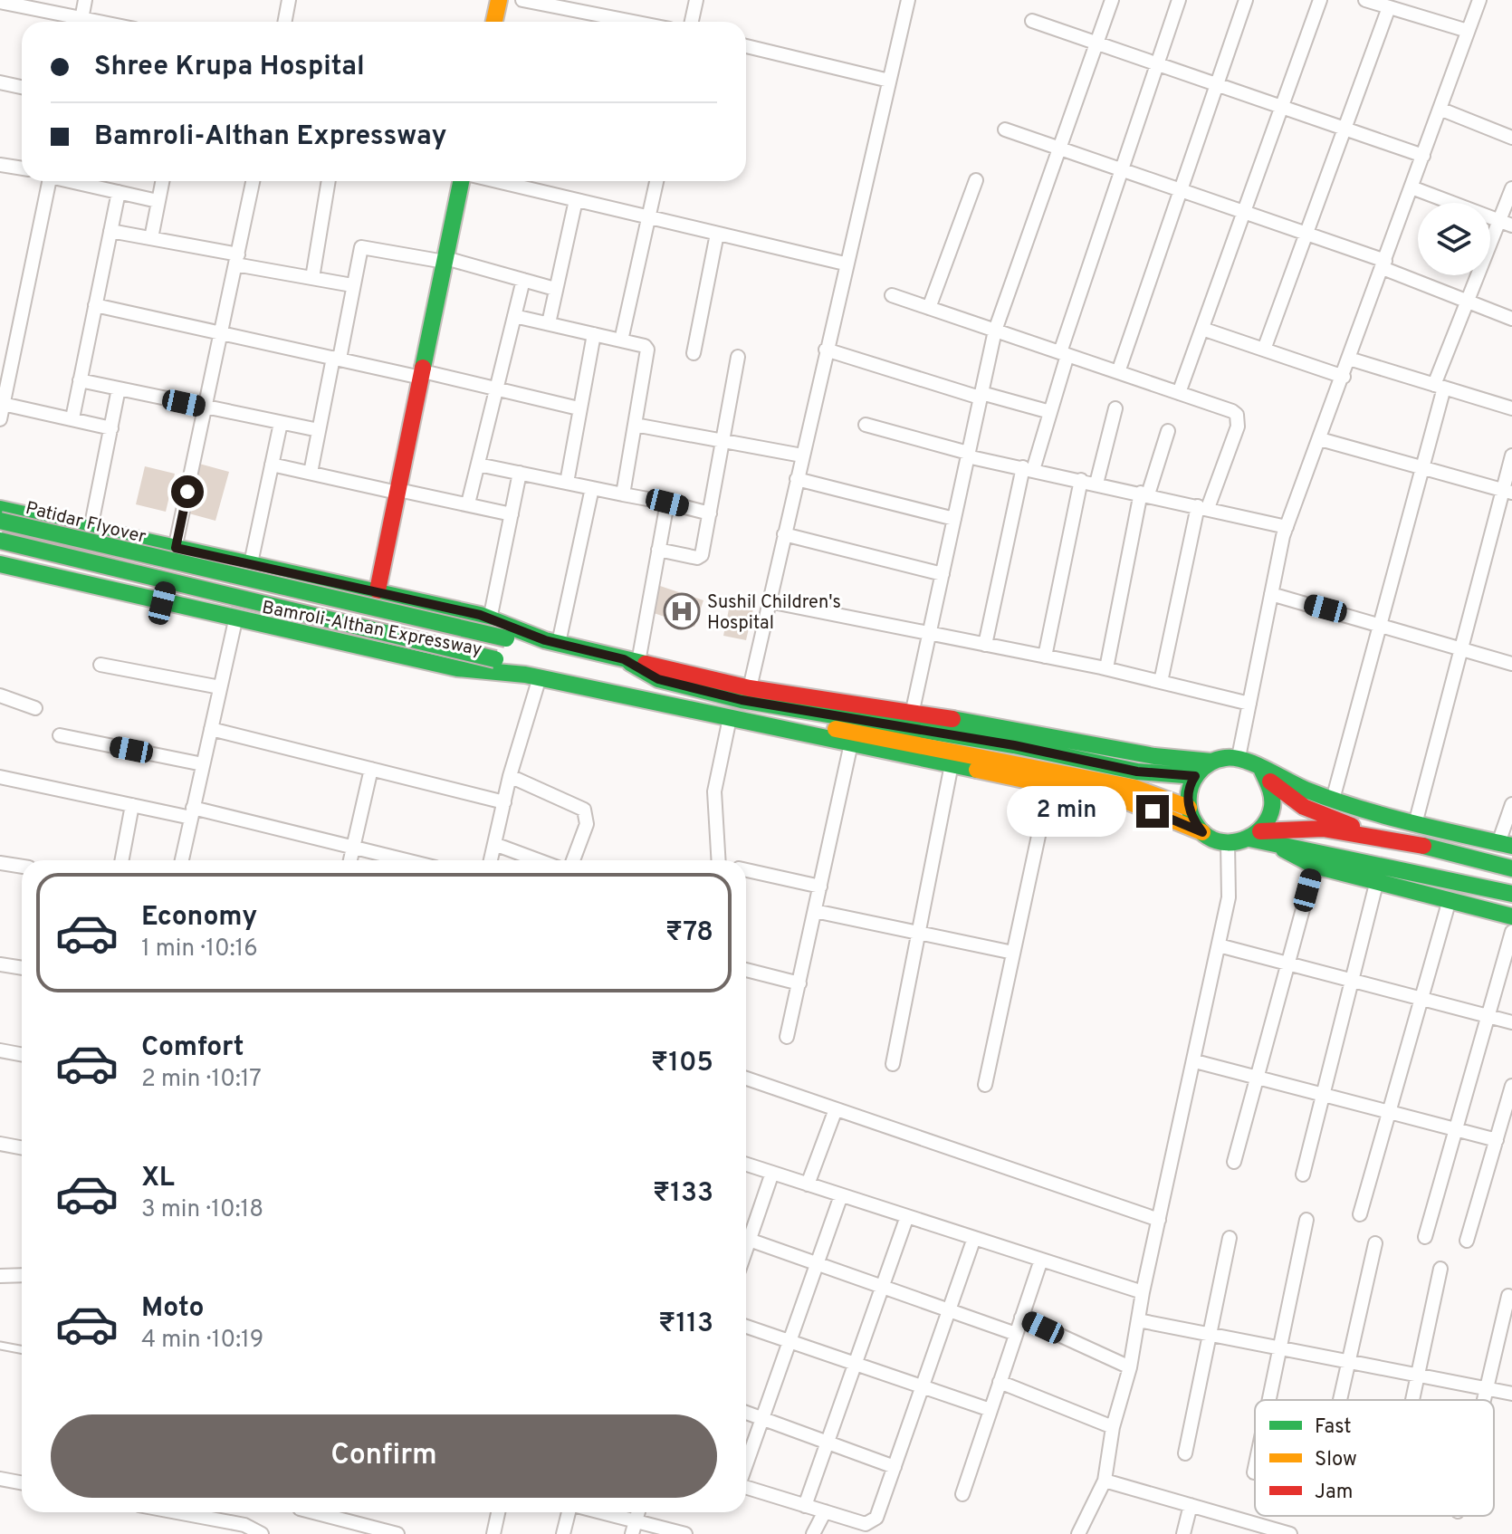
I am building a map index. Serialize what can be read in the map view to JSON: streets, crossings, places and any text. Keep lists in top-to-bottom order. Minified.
{"streets":{"main road":["Patidar Flyover","Bamroli-Althan Expressway"]},"crossings":[["Patidar Flyover","Bamroli-Althan Expressway"]],"places":{"hospital":["Sushil Children's Hospital"]},"legend":["Fast","Slow","Jam"],"page":{"banner":["Shree Krupa Hospital","Bamroli-Althan Expressway"],"bubble":"2 min","list":[{"name":"Economy","note":"1 min · 10:16","value":"₹78"},{"name":"Comfort","note":"2 min · 10:17","value":"₹105"},{"name":"XL","note":"3 min · 10:18","value":"₹133"},{"name":"Moto","note":"4 min · 10:19","value":"₹113"}],"buttons":"Confirm"}}
